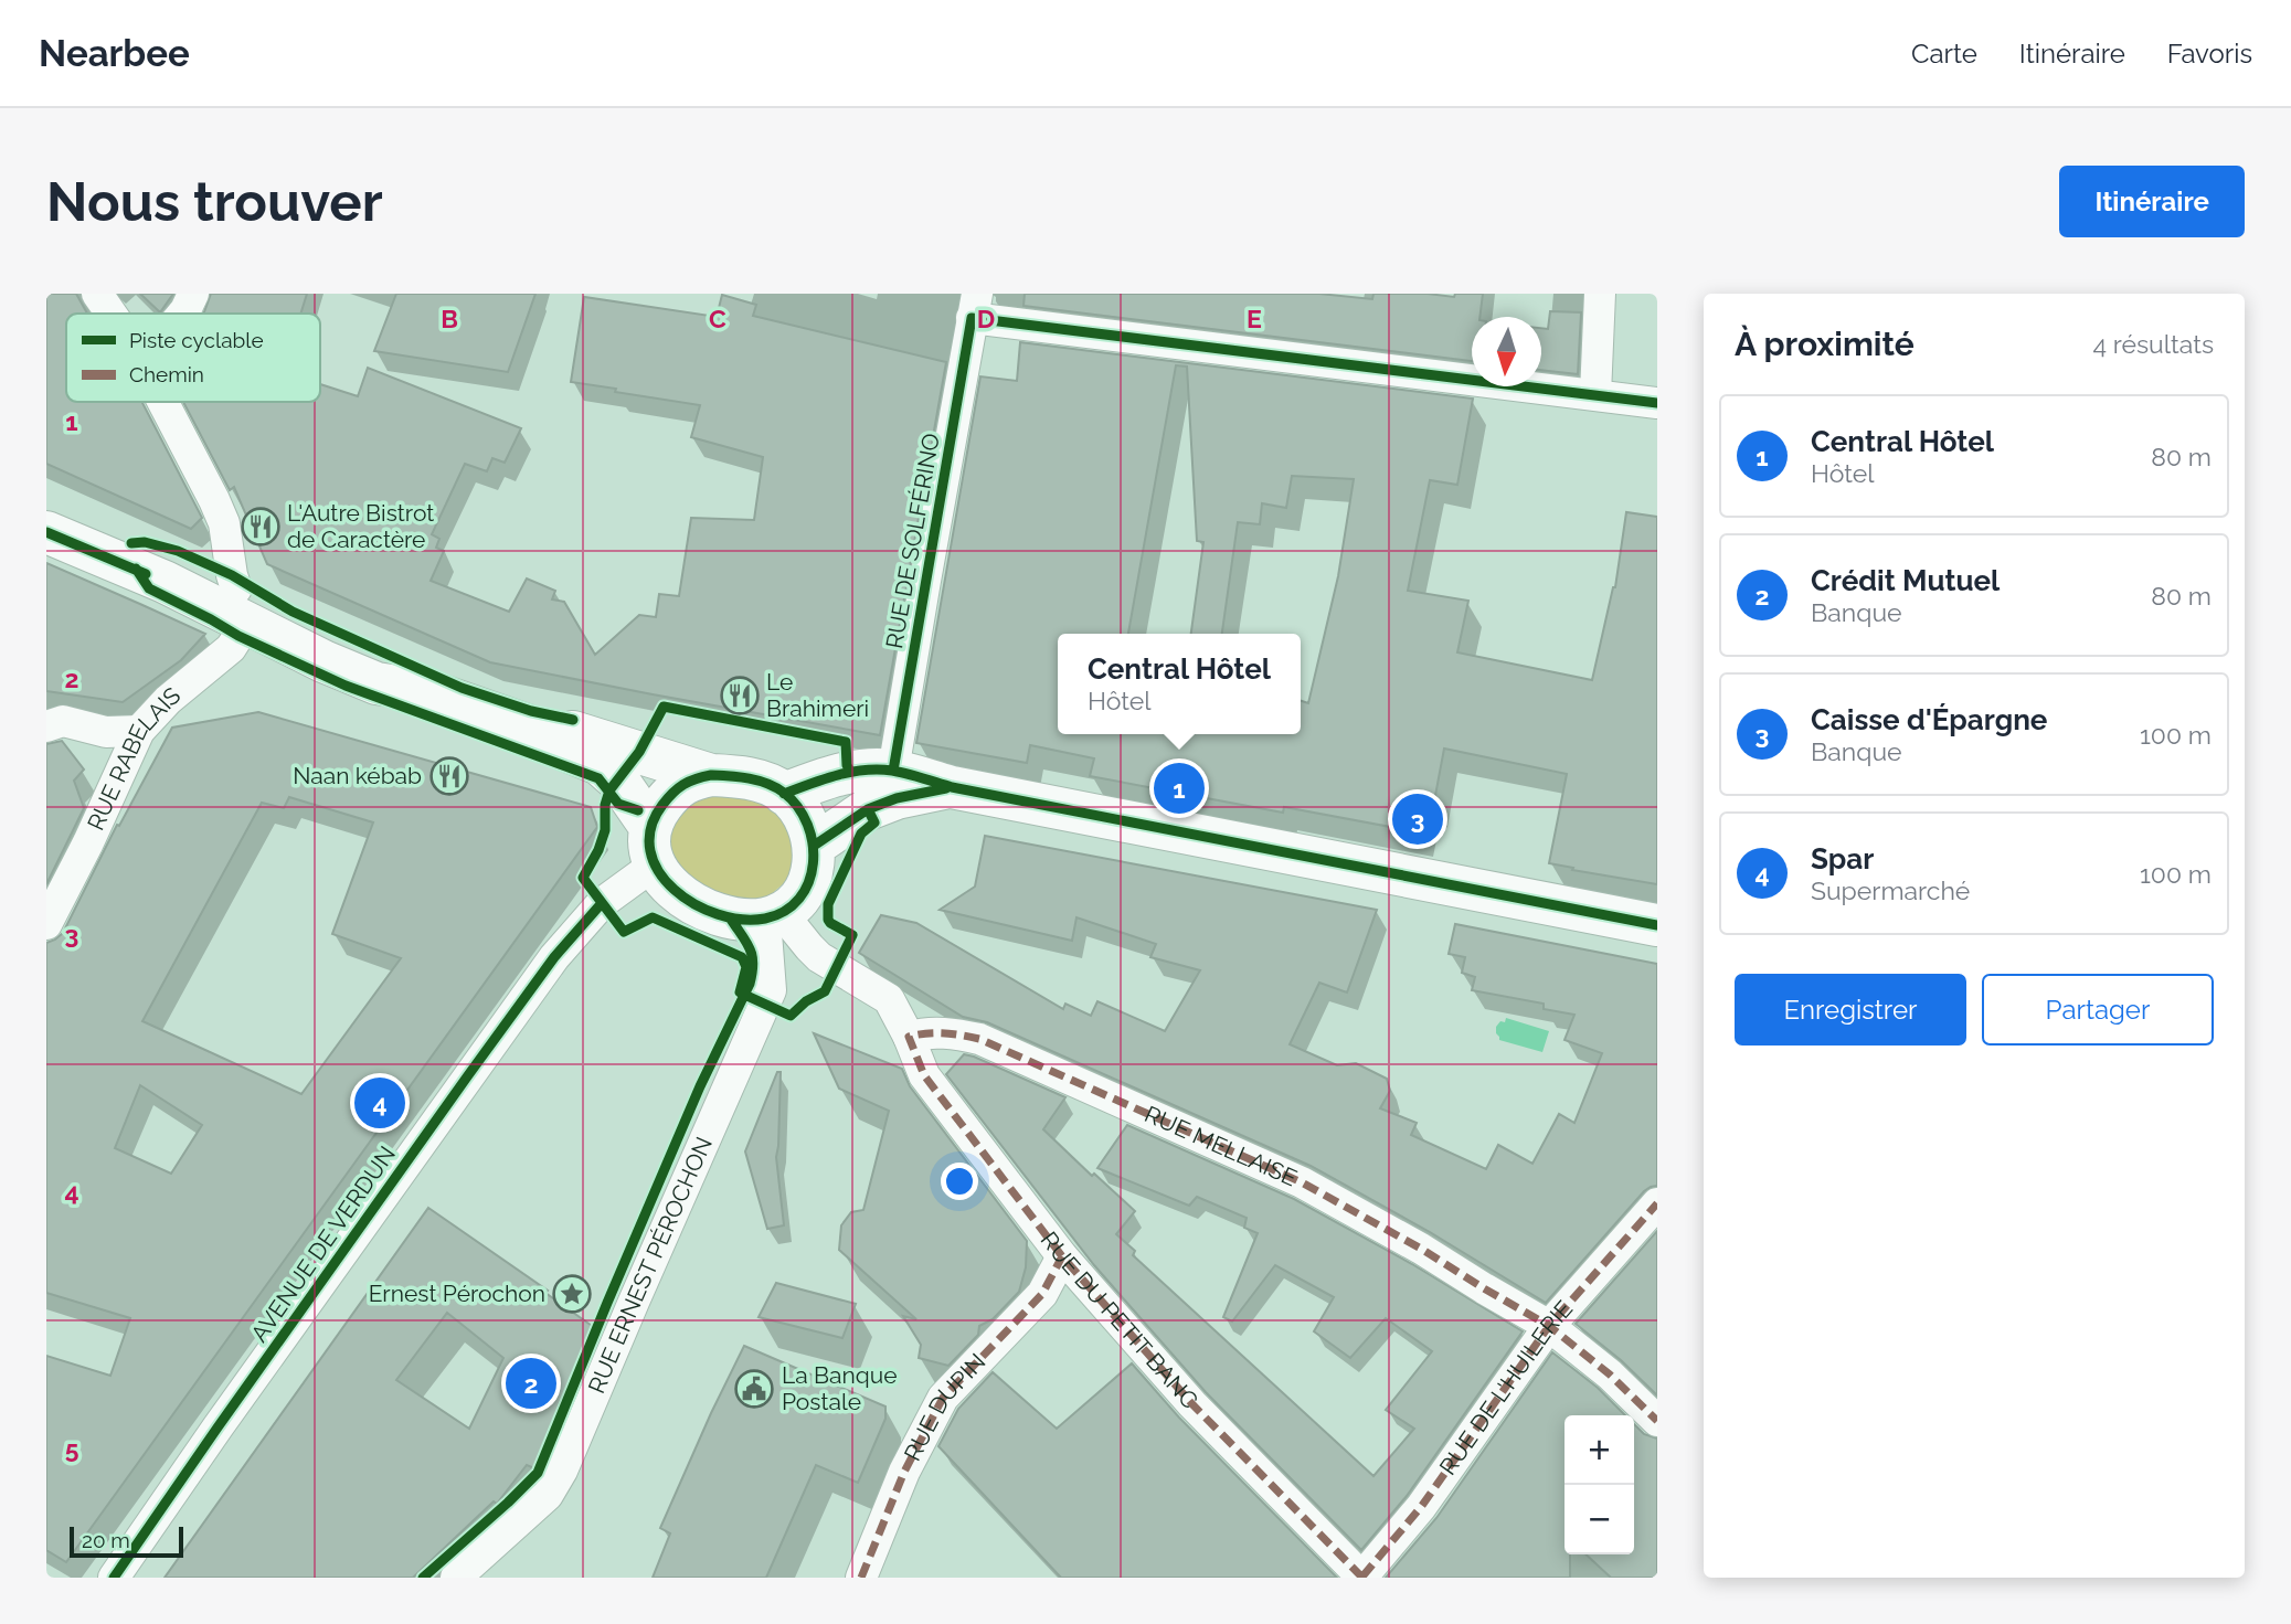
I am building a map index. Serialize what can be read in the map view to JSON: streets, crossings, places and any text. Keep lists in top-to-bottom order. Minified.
{"streets":{"street":["RUE DE SOLFÉRINO","RUE RABELAIS","RUE MELLAISE","AVENUE DE VERDUN","RUE ERNEST PÉROCHON","RUE DU PETIT BANC","RUE DE L'HUILERIE","RUE DUPIN"]},"crossings":[["RUE MELLAISE","RUE DU PETIT BANC"],["RUE MELLAISE","RUE DE L'HUILERIE"],["AVENUE DE VERDUN","RUE ERNEST PÉROCHON"],["RUE DU PETIT BANC","RUE DE L'HUILERIE"],["RUE DU PETIT BANC","RUE DUPIN"]],"places":{"restaurant":["L'Autre Bistrot de Caractère","Le Brahimeri","Naan kébab"],"place":["Ernest Pérochon"],"public building":["La Banque Postale"]},"legend":["Piste cyclable","Chemin"],"scale_bar":"20 m","north":"bottom","page":{"header":"Nearbee","nav":["Carte","Itinéraire","Favoris"],"buttons":["Itinéraire",["Enregistrer","Partager"]],"title":"Nous trouver","heading":["À proximité","4 résultats"],"list":[{"mark":"1","name":"Central Hôtel","note":"Hôtel","value":"80 m"},{"mark":"2","name":"Crédit Mutuel","note":"Banque","value":"80 m"},{"mark":"3","name":"Caisse d'Épargne","note":"Banque","value":"100 m"},{"mark":"4","name":"Spar","note":"Supermarché","value":"100 m"}],"popup":["Central Hôtel","Hôtel"],"pins":["1","3","4","2"],"map_buttons":["+","−"],"scale":"20 m"},"grid":{"columns":["B","C","D","E"],"rows":["1","2","3","4","5"]}}
